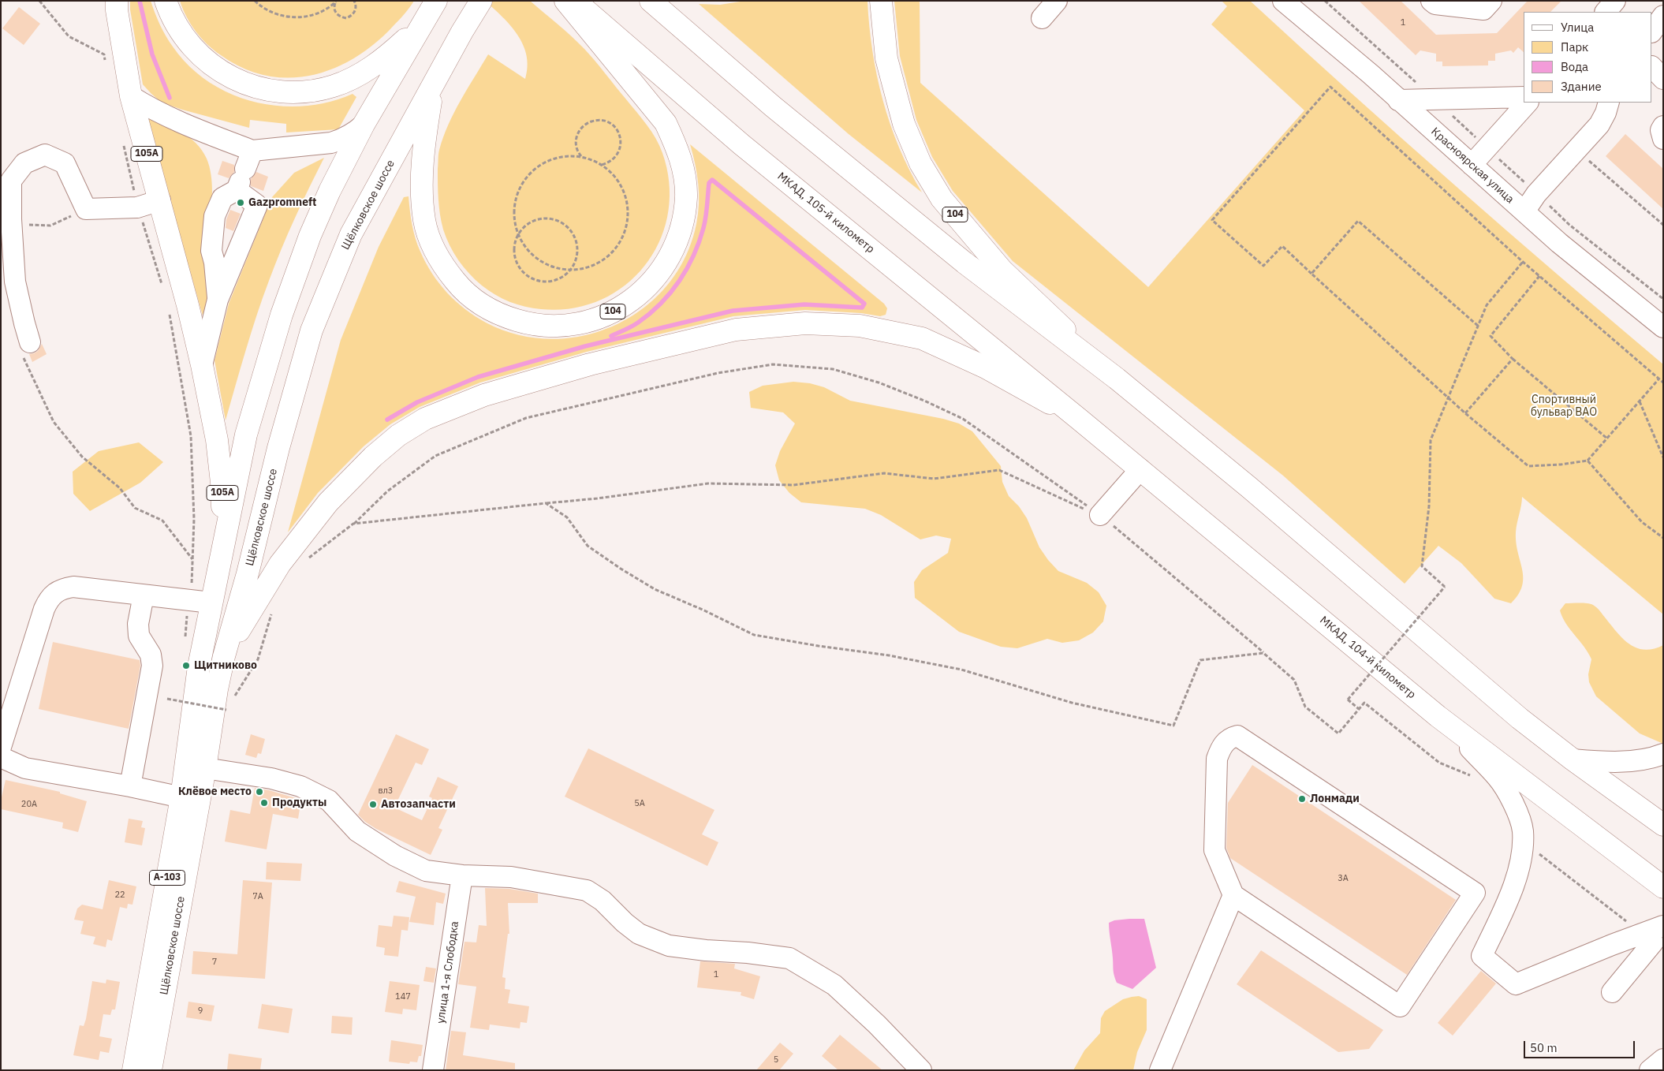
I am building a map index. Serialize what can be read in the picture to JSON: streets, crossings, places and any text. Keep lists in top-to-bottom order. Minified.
{"streets":{"main road":["105A","Щёлковское шоссе","МКАД, 105-й километр","104","МКАД, 104-й километр","А-103"],"street":["Красноярская улица","улица 1-я Слободка"]},"crossings":[["105A","Щёлковское шоссе"],["Щёлковское шоссе","104"],["МКАД, 105-й километр","МКАД, 104-й километр"]],"parks":["Спортивный бульвар ВАО"],"places":["Gazpromneft","Щитниково","Клёвое место","Лонмади","Продукты","Автозапчасти"],"house_numbers":["1","вл3","5A","20А","3A","22","7А","7","1","147","9","5"],"legend":["Улица","Парк","Вода","Здание"],"scale_bar":"50 m"}
